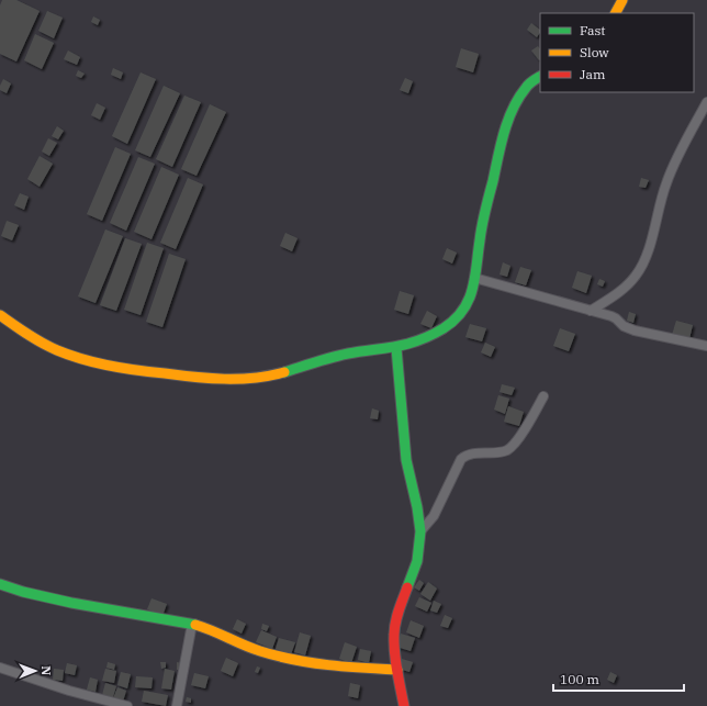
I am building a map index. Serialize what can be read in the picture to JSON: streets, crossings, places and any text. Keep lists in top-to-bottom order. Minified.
{"legend":["Fast","Slow","Jam"],"scale_bar":"100 m","north":"right"}
